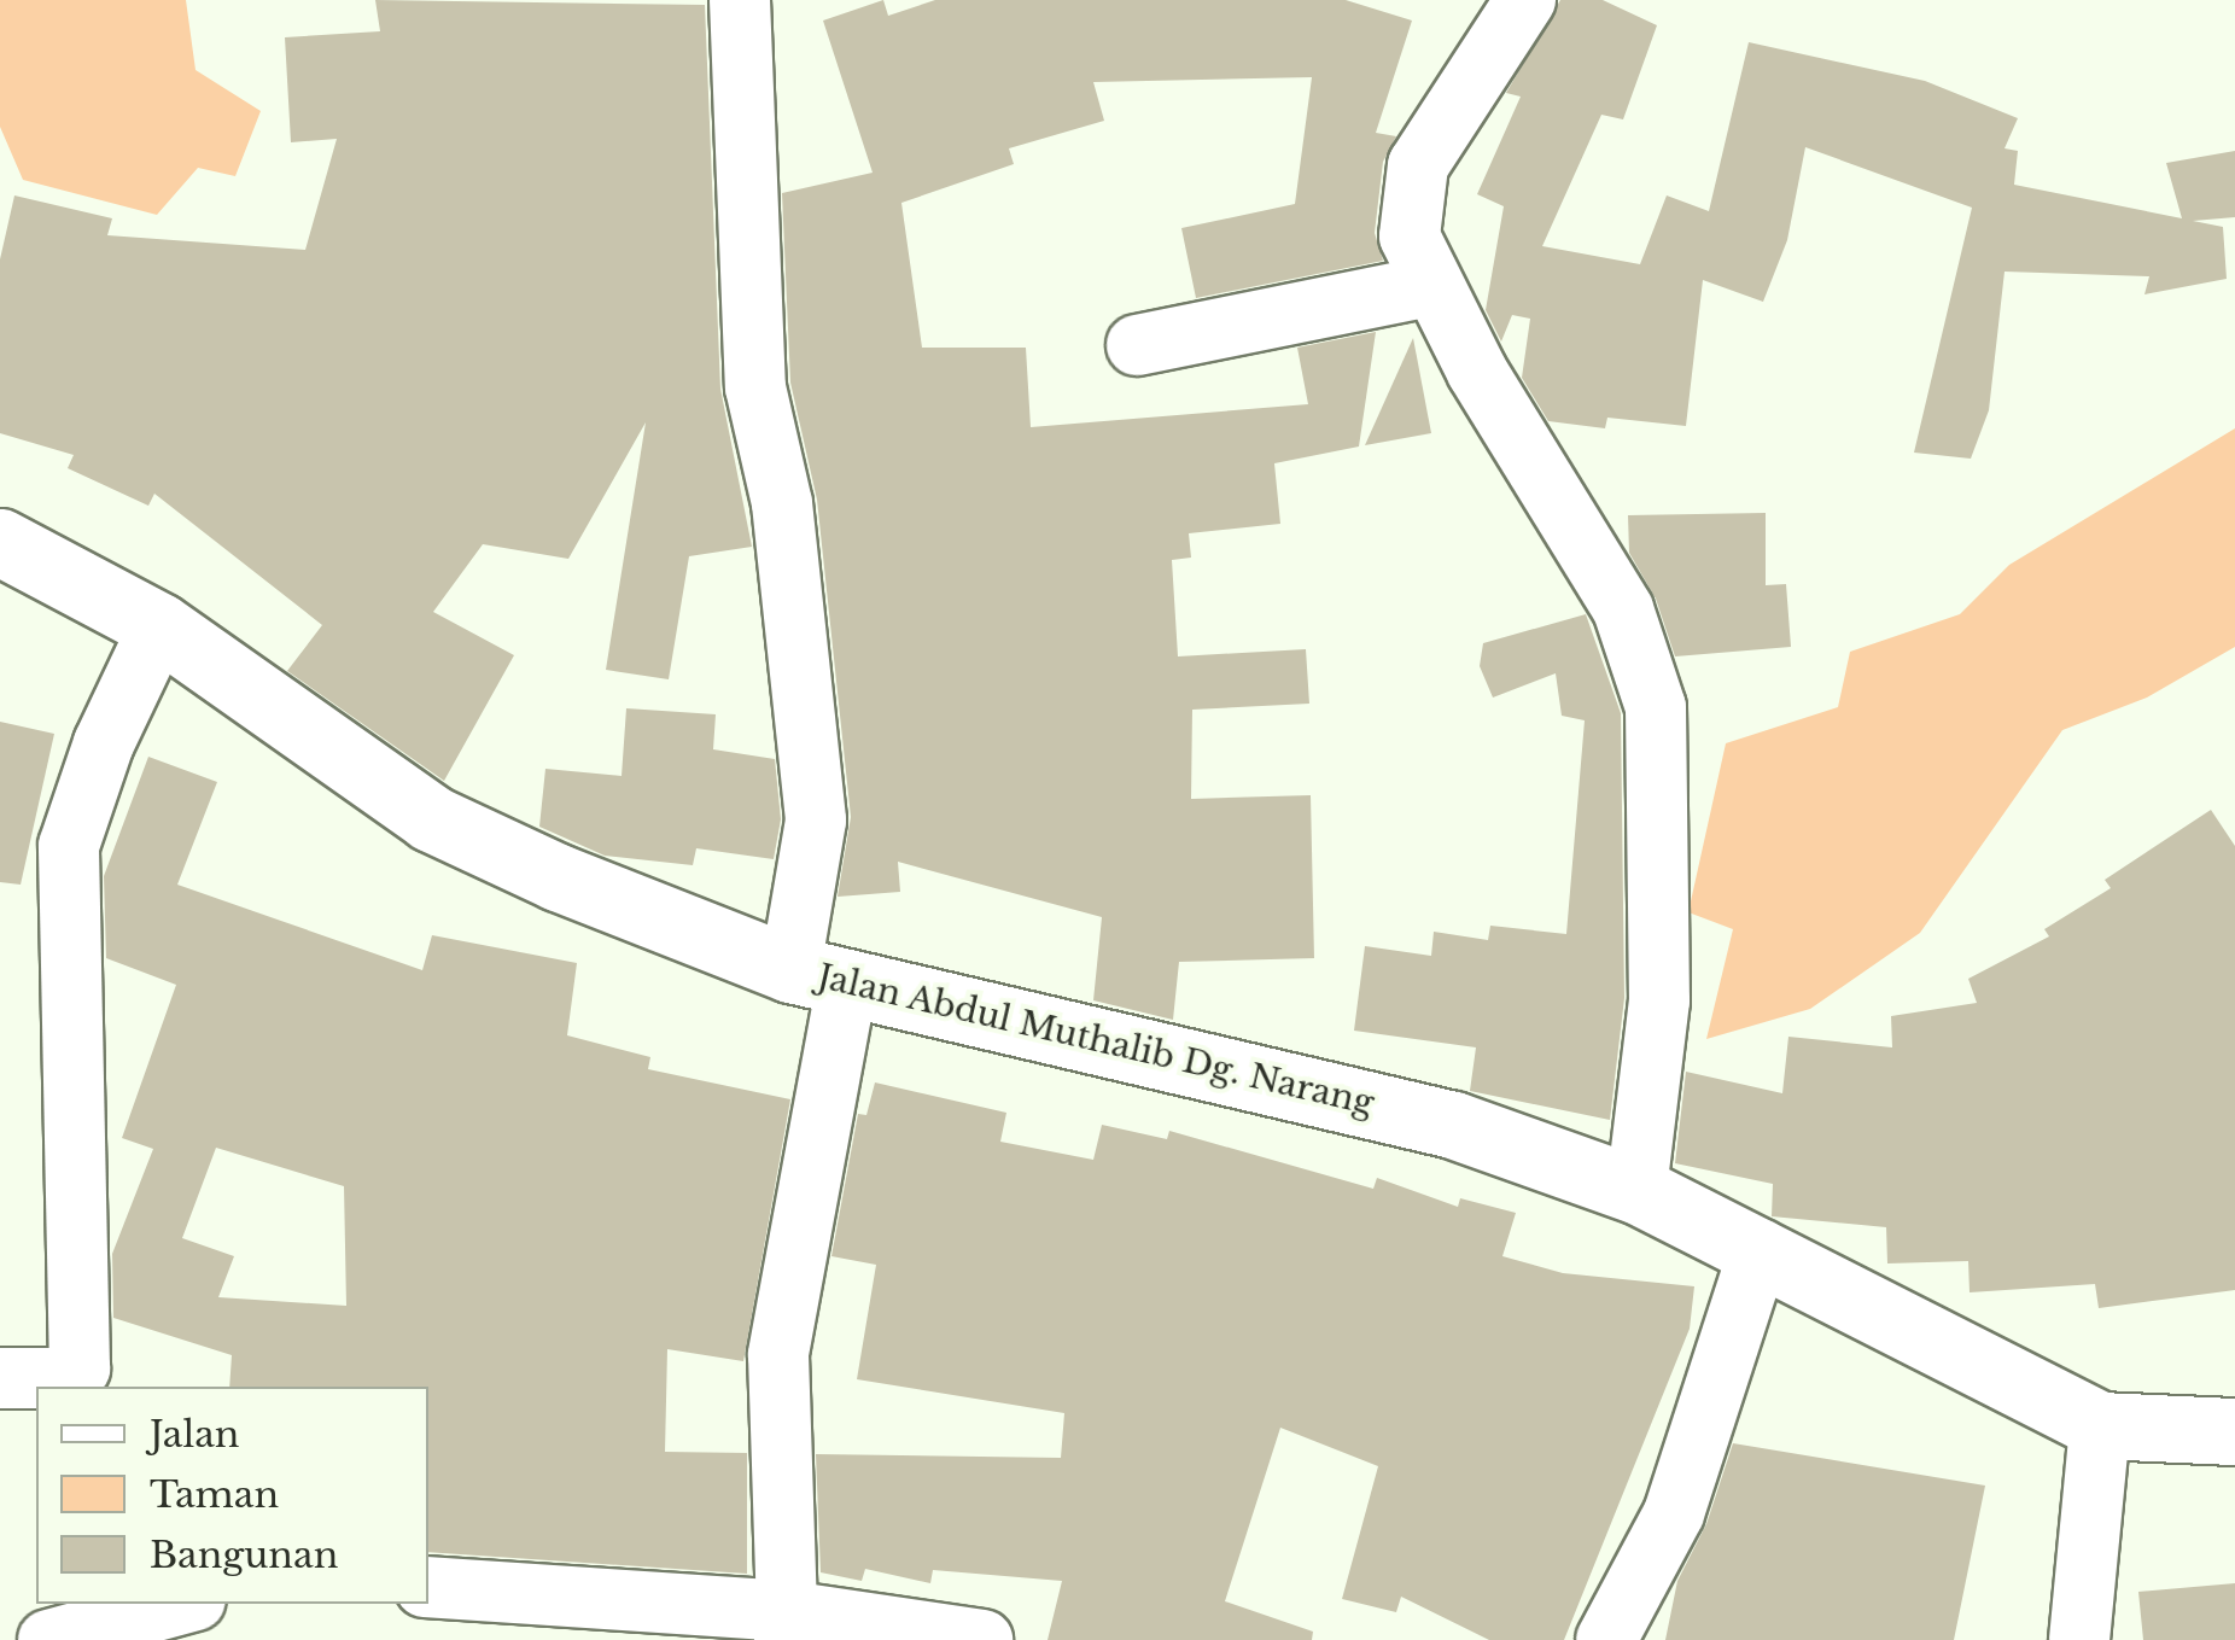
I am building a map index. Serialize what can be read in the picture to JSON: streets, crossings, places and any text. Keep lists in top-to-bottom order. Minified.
{"streets":{"main road":["Jalan Abdul Muthalib Dg. Narang"]},"legend":["Jalan","Taman","Bangunan"]}
